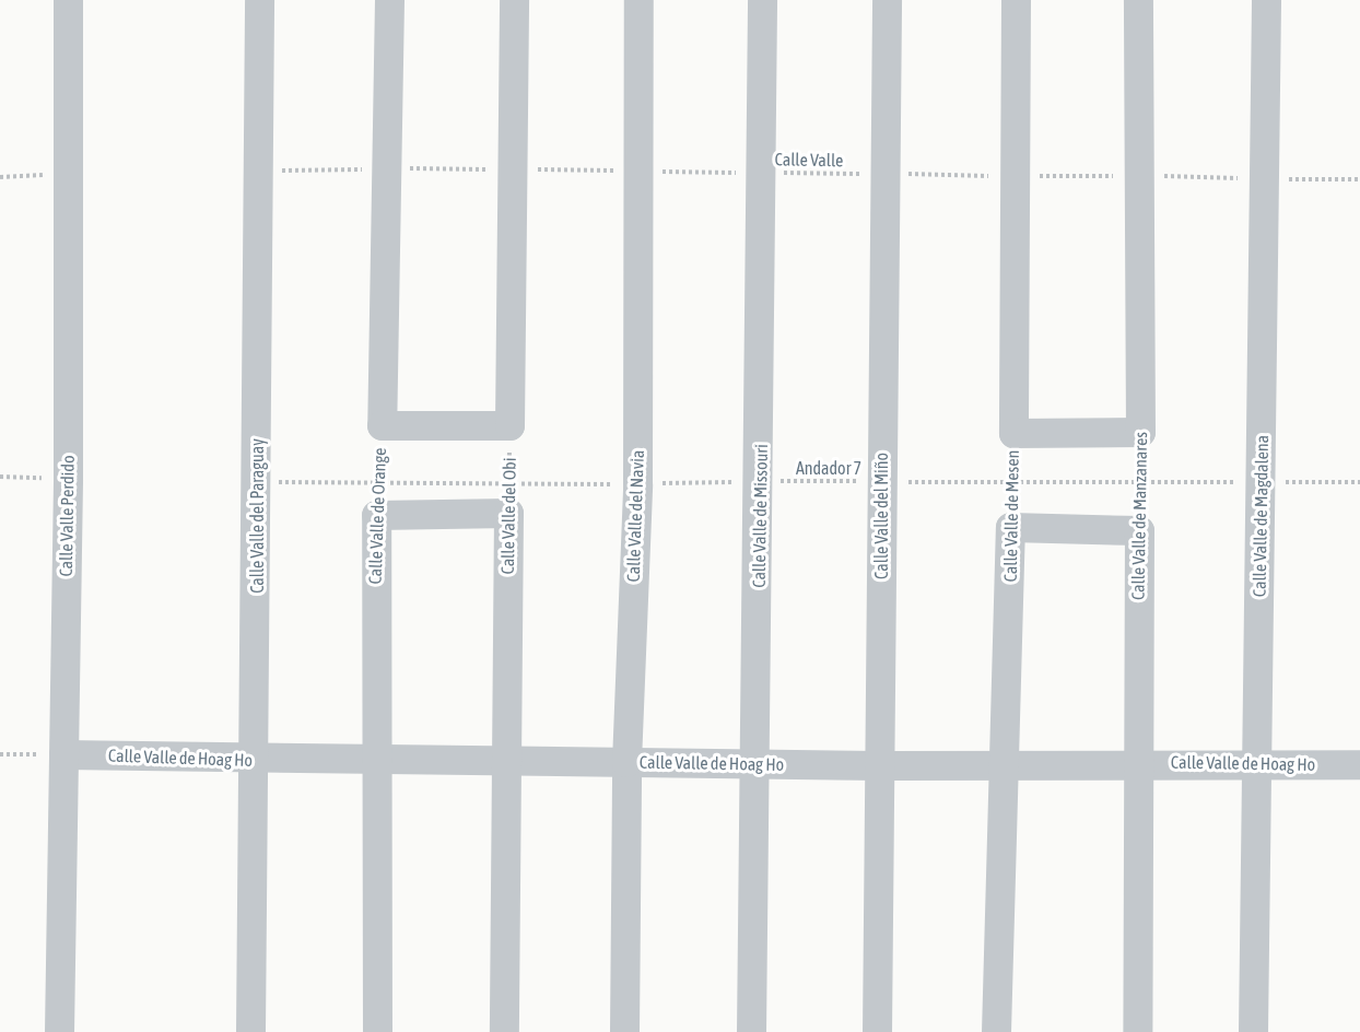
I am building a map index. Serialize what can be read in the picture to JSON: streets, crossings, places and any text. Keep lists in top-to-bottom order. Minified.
{"streets":{"street":["Calle Valle Perdido","Calle Valle del Paraguay","Calle Valle de Orange","Calle Valle del Obi","Calle Valle del Navia","Calle Valle de Missouri","Calle Valle del Miño","Calle Valle de Mesen","Calle Valle de Manzanares","Calle Valle de Magdalena","Calle Valle de Hoag Ho"],"path":["Calle Valle","Andador 7"]},"crossings":[["Calle Valle","Calle Valle del Paraguay"],["Calle Valle","Calle Valle de Orange"],["Calle Valle","Calle Valle del Navia"],["Calle Valle","Calle Valle de Missouri"],["Calle Valle","Calle Valle del Miño"],["Calle Valle","Calle Valle de Mesen"],["Calle Valle","Calle Valle de Manzanares"],["Calle Valle","Calle Valle de Magdalena"],["Andador 7","Calle Valle del Paraguay"],["Andador 7","Calle Valle de Orange"],["Andador 7","Calle Valle del Obi"],["Andador 7","Calle Valle del Navia"],["Andador 7","Calle Valle de Missouri"],["Andador 7","Calle Valle del Miño"],["Andador 7","Calle Valle de Mesen"],["Andador 7","Calle Valle de Manzanares"],["Andador 7","Calle Valle de Magdalena"],["Calle Valle Perdido","Calle Valle de Hoag Ho"],["Calle Valle del Paraguay","Calle Valle de Hoag Ho"],["Calle Valle de Orange","Calle Valle de Hoag Ho"],["Calle Valle del Obi","Calle Valle de Hoag Ho"],["Calle Valle del Navia","Calle Valle de Hoag Ho"],["Calle Valle de Missouri","Calle Valle de Hoag Ho"],["Calle Valle del Miño","Calle Valle de Hoag Ho"],["Calle Valle de Mesen","Calle Valle de Hoag Ho"],["Calle Valle de Manzanares","Calle Valle de Hoag Ho"],["Calle Valle de Magdalena","Calle Valle de Hoag Ho"]]}
